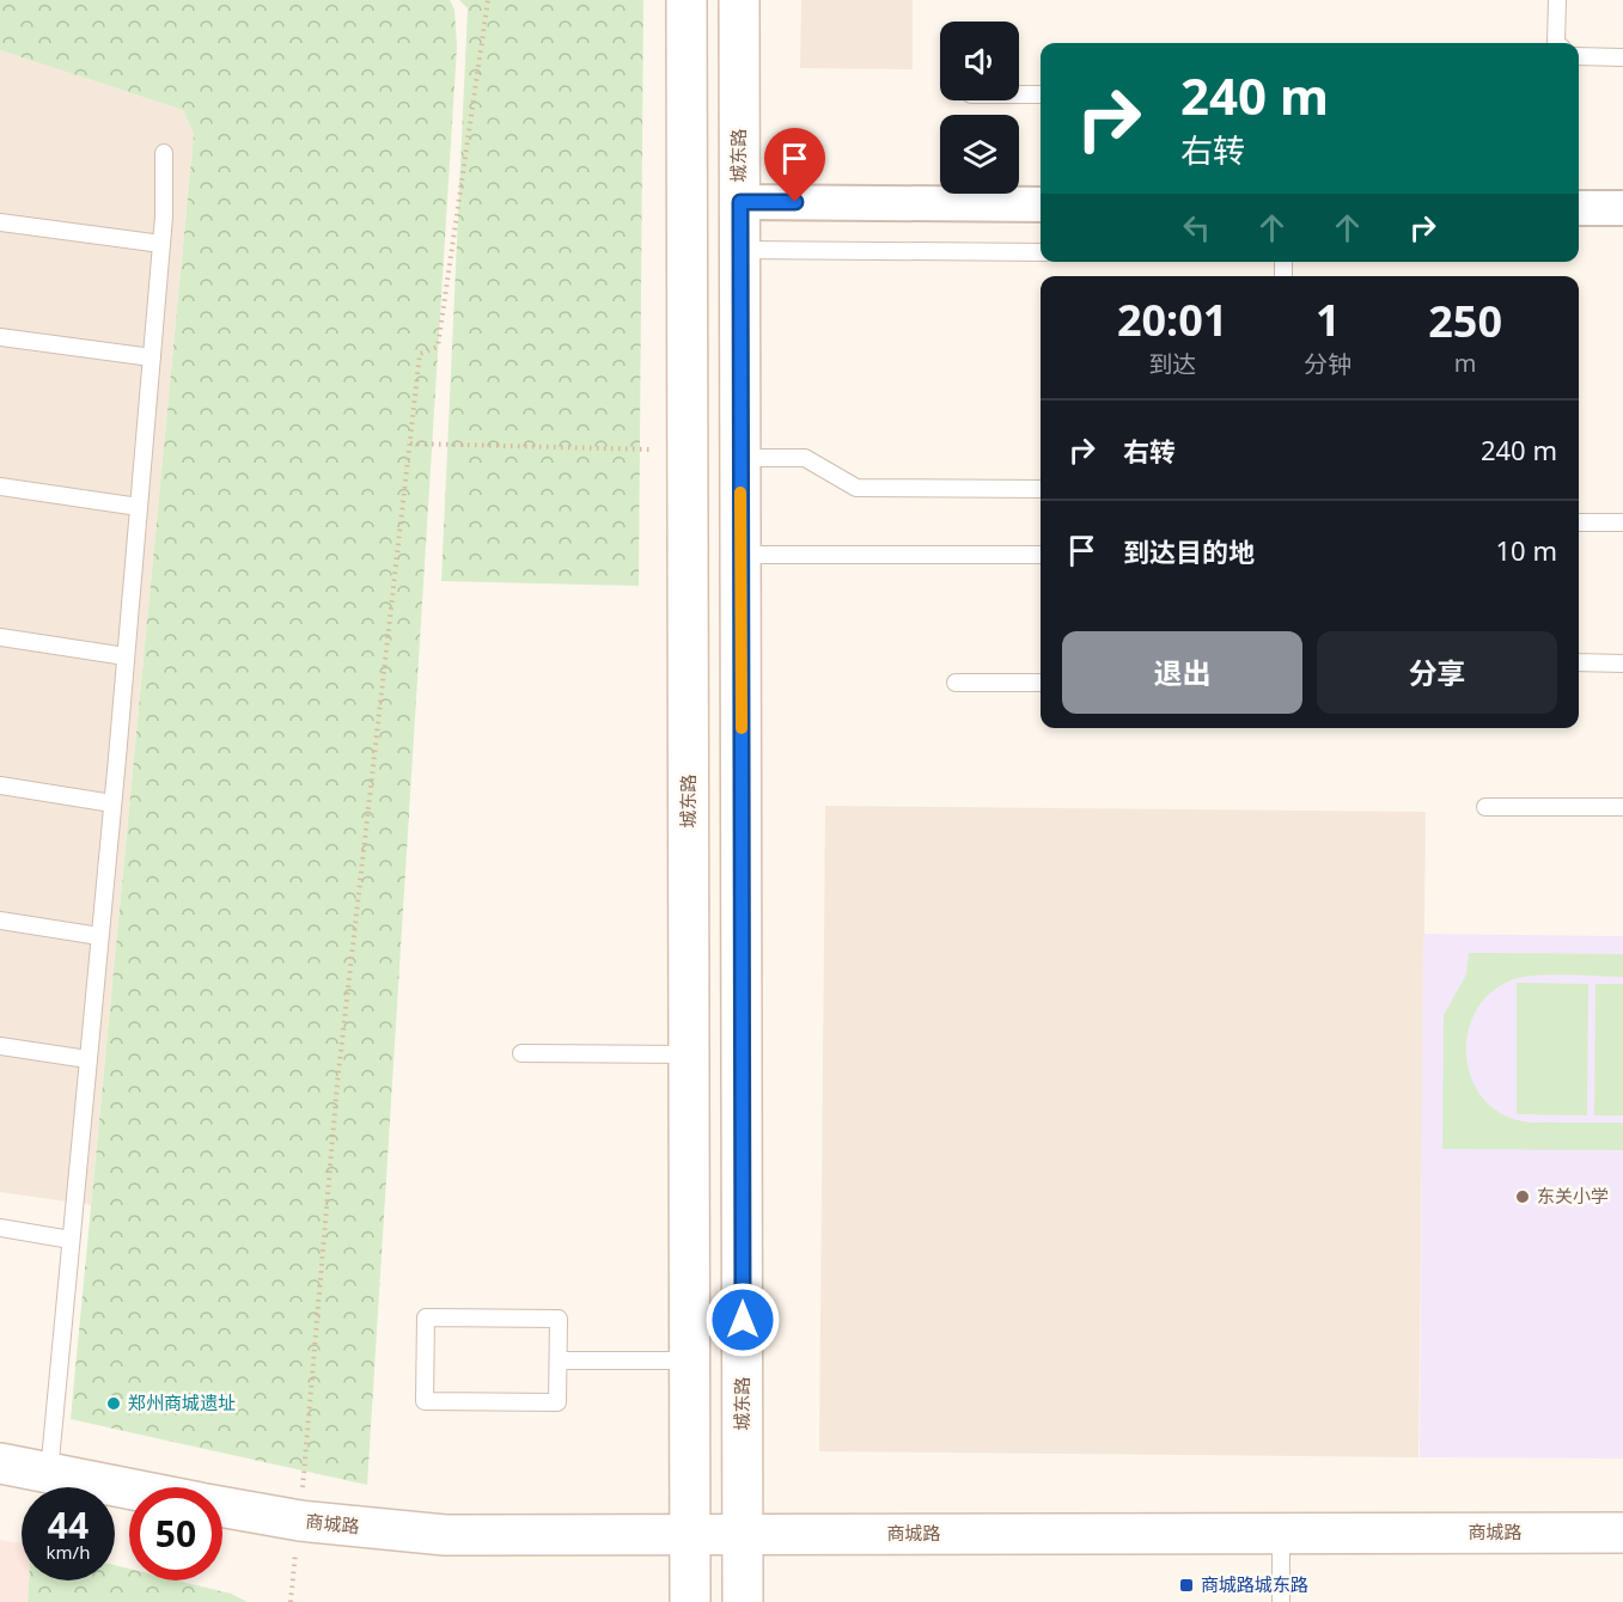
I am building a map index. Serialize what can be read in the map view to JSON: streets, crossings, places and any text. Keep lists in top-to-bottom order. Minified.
{"streets":{"main road":["城东路","商城路"]},"crossings":[["城东路","商城路"]],"places":{"other":["东关小学","郑州商城遗址"],"transit":["商城路城东路"]},"page":{"turn":["240 m","右转"],"eta":["20:01","到达","1","分钟","250","m"],"list":[{"name":"右转","value":"240 m"},{"name":"到达目的地","value":"10 m"}],"buttons":["退出","分享"],"speed":"44 km/h","limit":"50"}}
